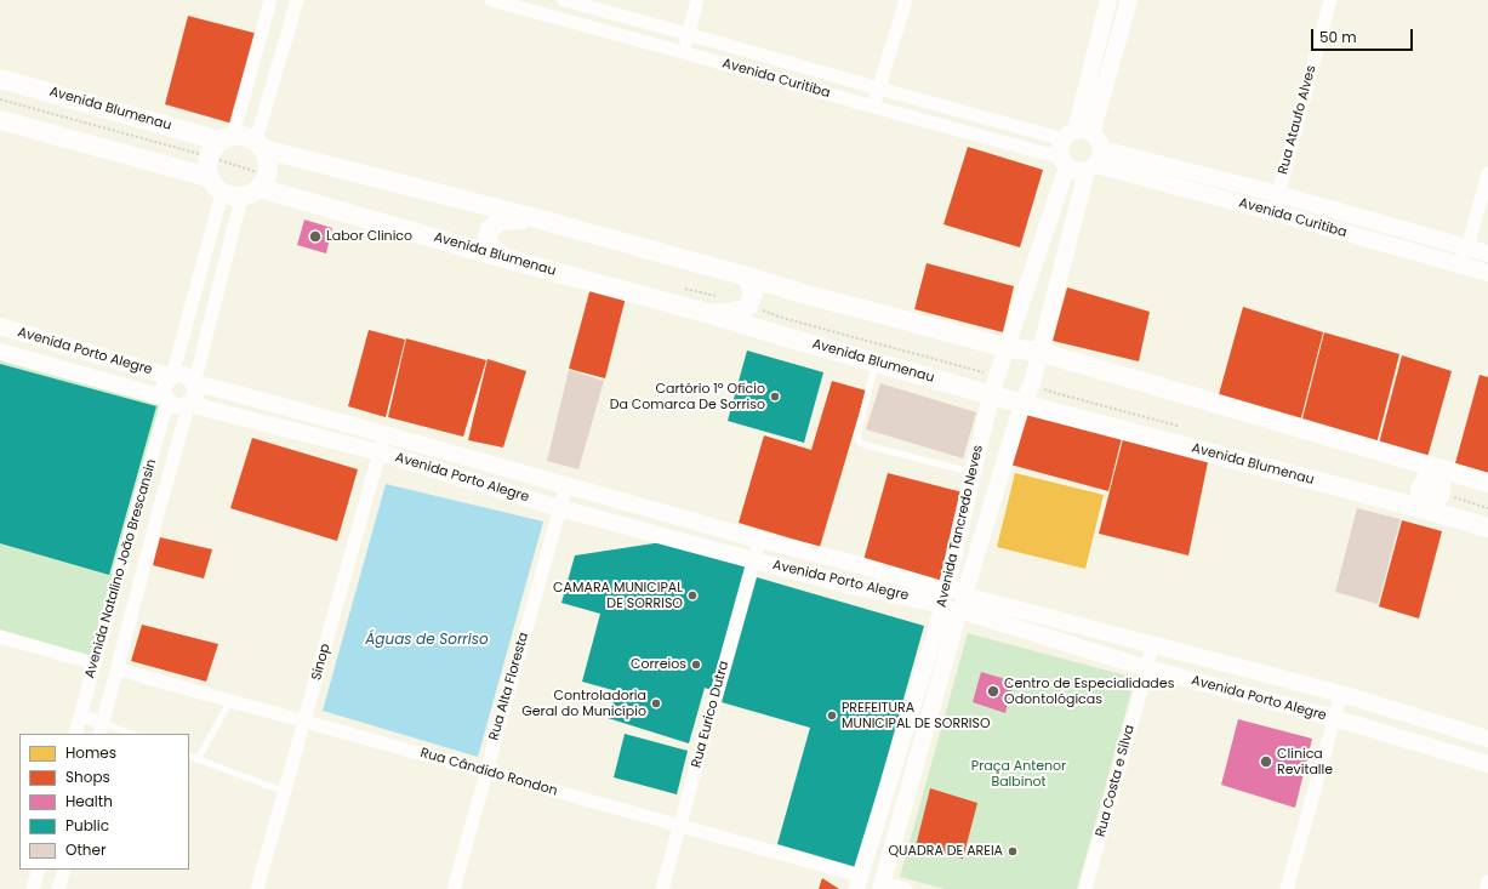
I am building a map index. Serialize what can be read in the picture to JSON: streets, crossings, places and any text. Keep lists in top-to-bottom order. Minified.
{"streets":{"main road":["Avenida Blumenau"],"street":["Avenida Curitiba","Rua Ataufo Alves","Avenida Porto Alegre","Avenida Tancredo Neves","Avenida Natalino João Brescansin","Sinop","Rua Alta Floresta","Rua Eurico Dutra","Rua Cândido Rondon","Rua Costa e Silva"]},"crossings":[["Avenida Curitiba","Rua Ataufo Alves"],["Avenida Curitiba","Avenida Tancredo Neves"],["Avenida Blumenau","Avenida Tancredo Neves"],["Avenida Porto Alegre","Avenida Tancredo Neves"],["Avenida Porto Alegre","Avenida Natalino João Brescansin"],["Avenida Porto Alegre","Sinop"],["Avenida Porto Alegre","Rua Alta Floresta"],["Avenida Porto Alegre","Rua Eurico Dutra"],["Avenida Porto Alegre","Rua Costa e Silva"],["Avenida Tancredo Neves","Rua Cândido Rondon"],["Avenida Natalino João Brescansin","Rua Cândido Rondon"],["Sinop","Rua Cândido Rondon"],["Rua Alta Floresta","Rua Cândido Rondon"],["Rua Eurico Dutra","Rua Cândido Rondon"]],"water":["Águas de Sorriso"],"parks":["Praça Antenor Balbinot"],"places":["Labor Clinico","Cartório 1º Ofício Da Comarca De Sorriso","CAMARA MUNICIPAL DE SORRISO","Correios","Centro de Especialidades Odontológicas","Controladoria Geral do Município","PREFEITURA MUNICIPAL DE SORRISO","Clinica Revitalle","QUADRA DE AREIA"],"legend":["Homes","Shops","Health","Public","Other"],"scale_bar":"50 m"}
